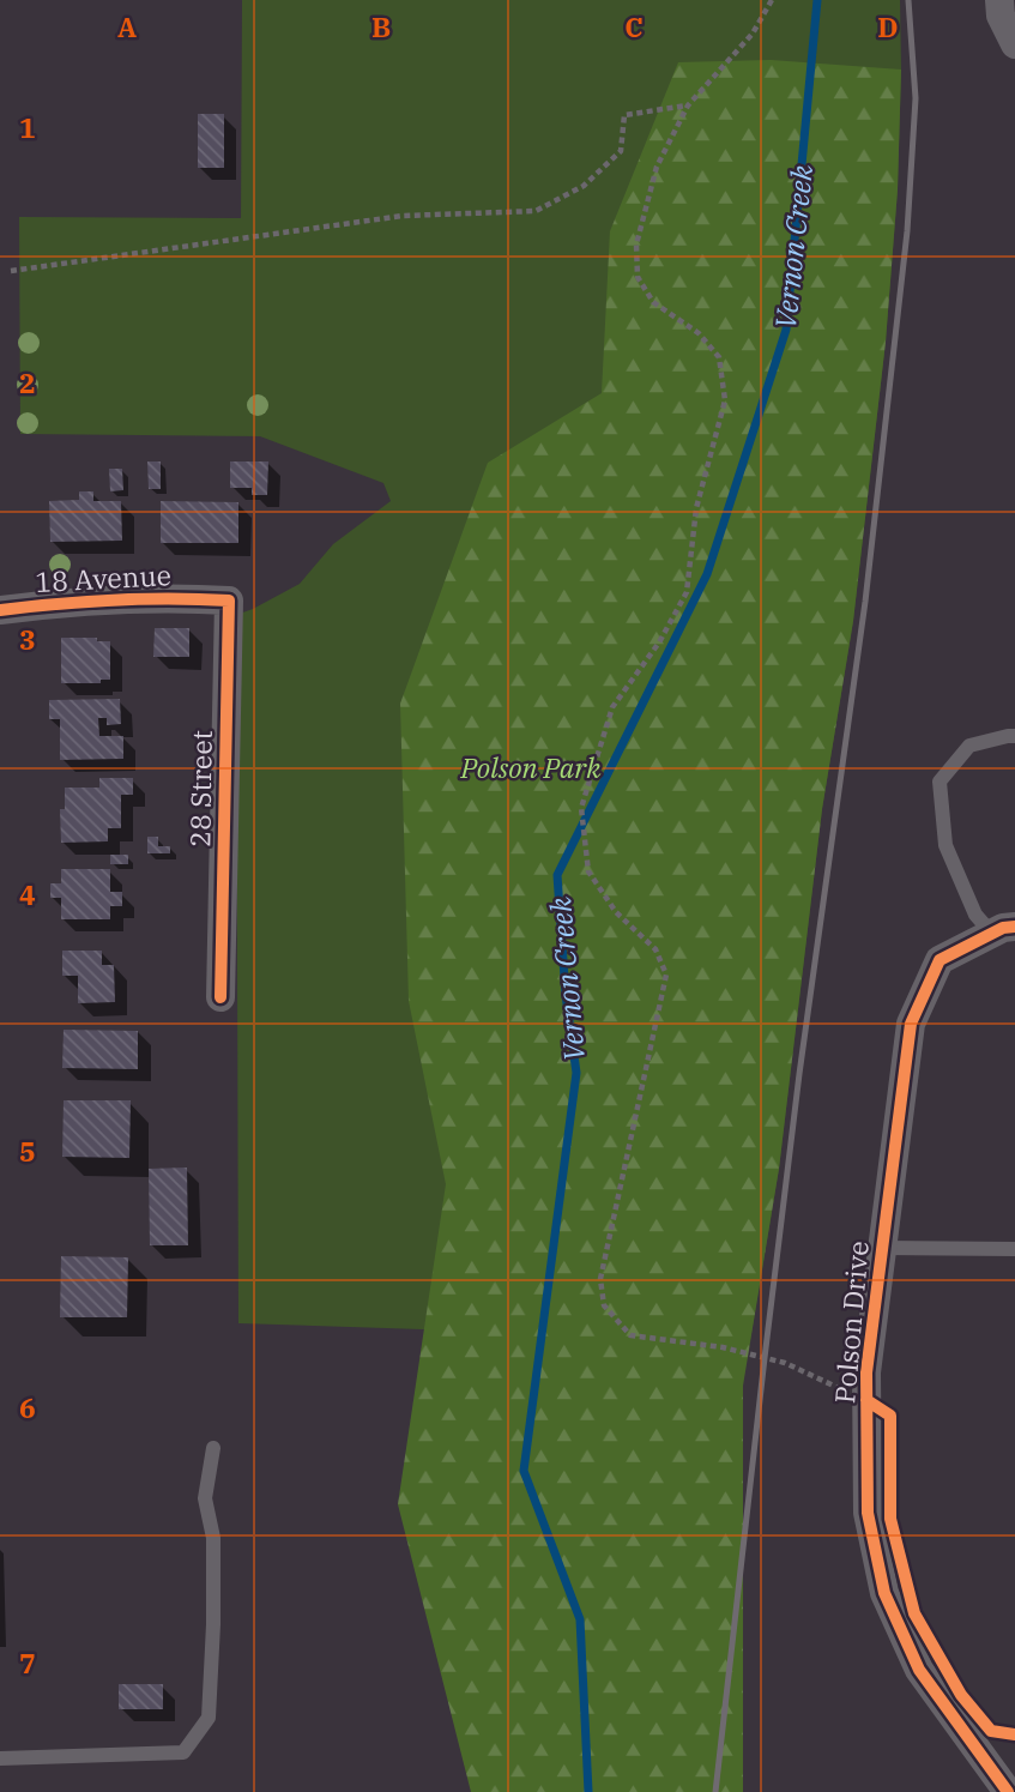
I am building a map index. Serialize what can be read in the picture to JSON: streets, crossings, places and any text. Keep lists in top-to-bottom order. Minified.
{"streets":{"street":["18 Avenue","28 Street","Polson Drive"]},"crossings":[["18 Avenue","28 Street"]],"water":["Vernon Creek"],"parks":["Polson Park"],"grid":{"columns":["A","B","C","D"],"rows":["1","2","3","4","5","6","7"]}}
